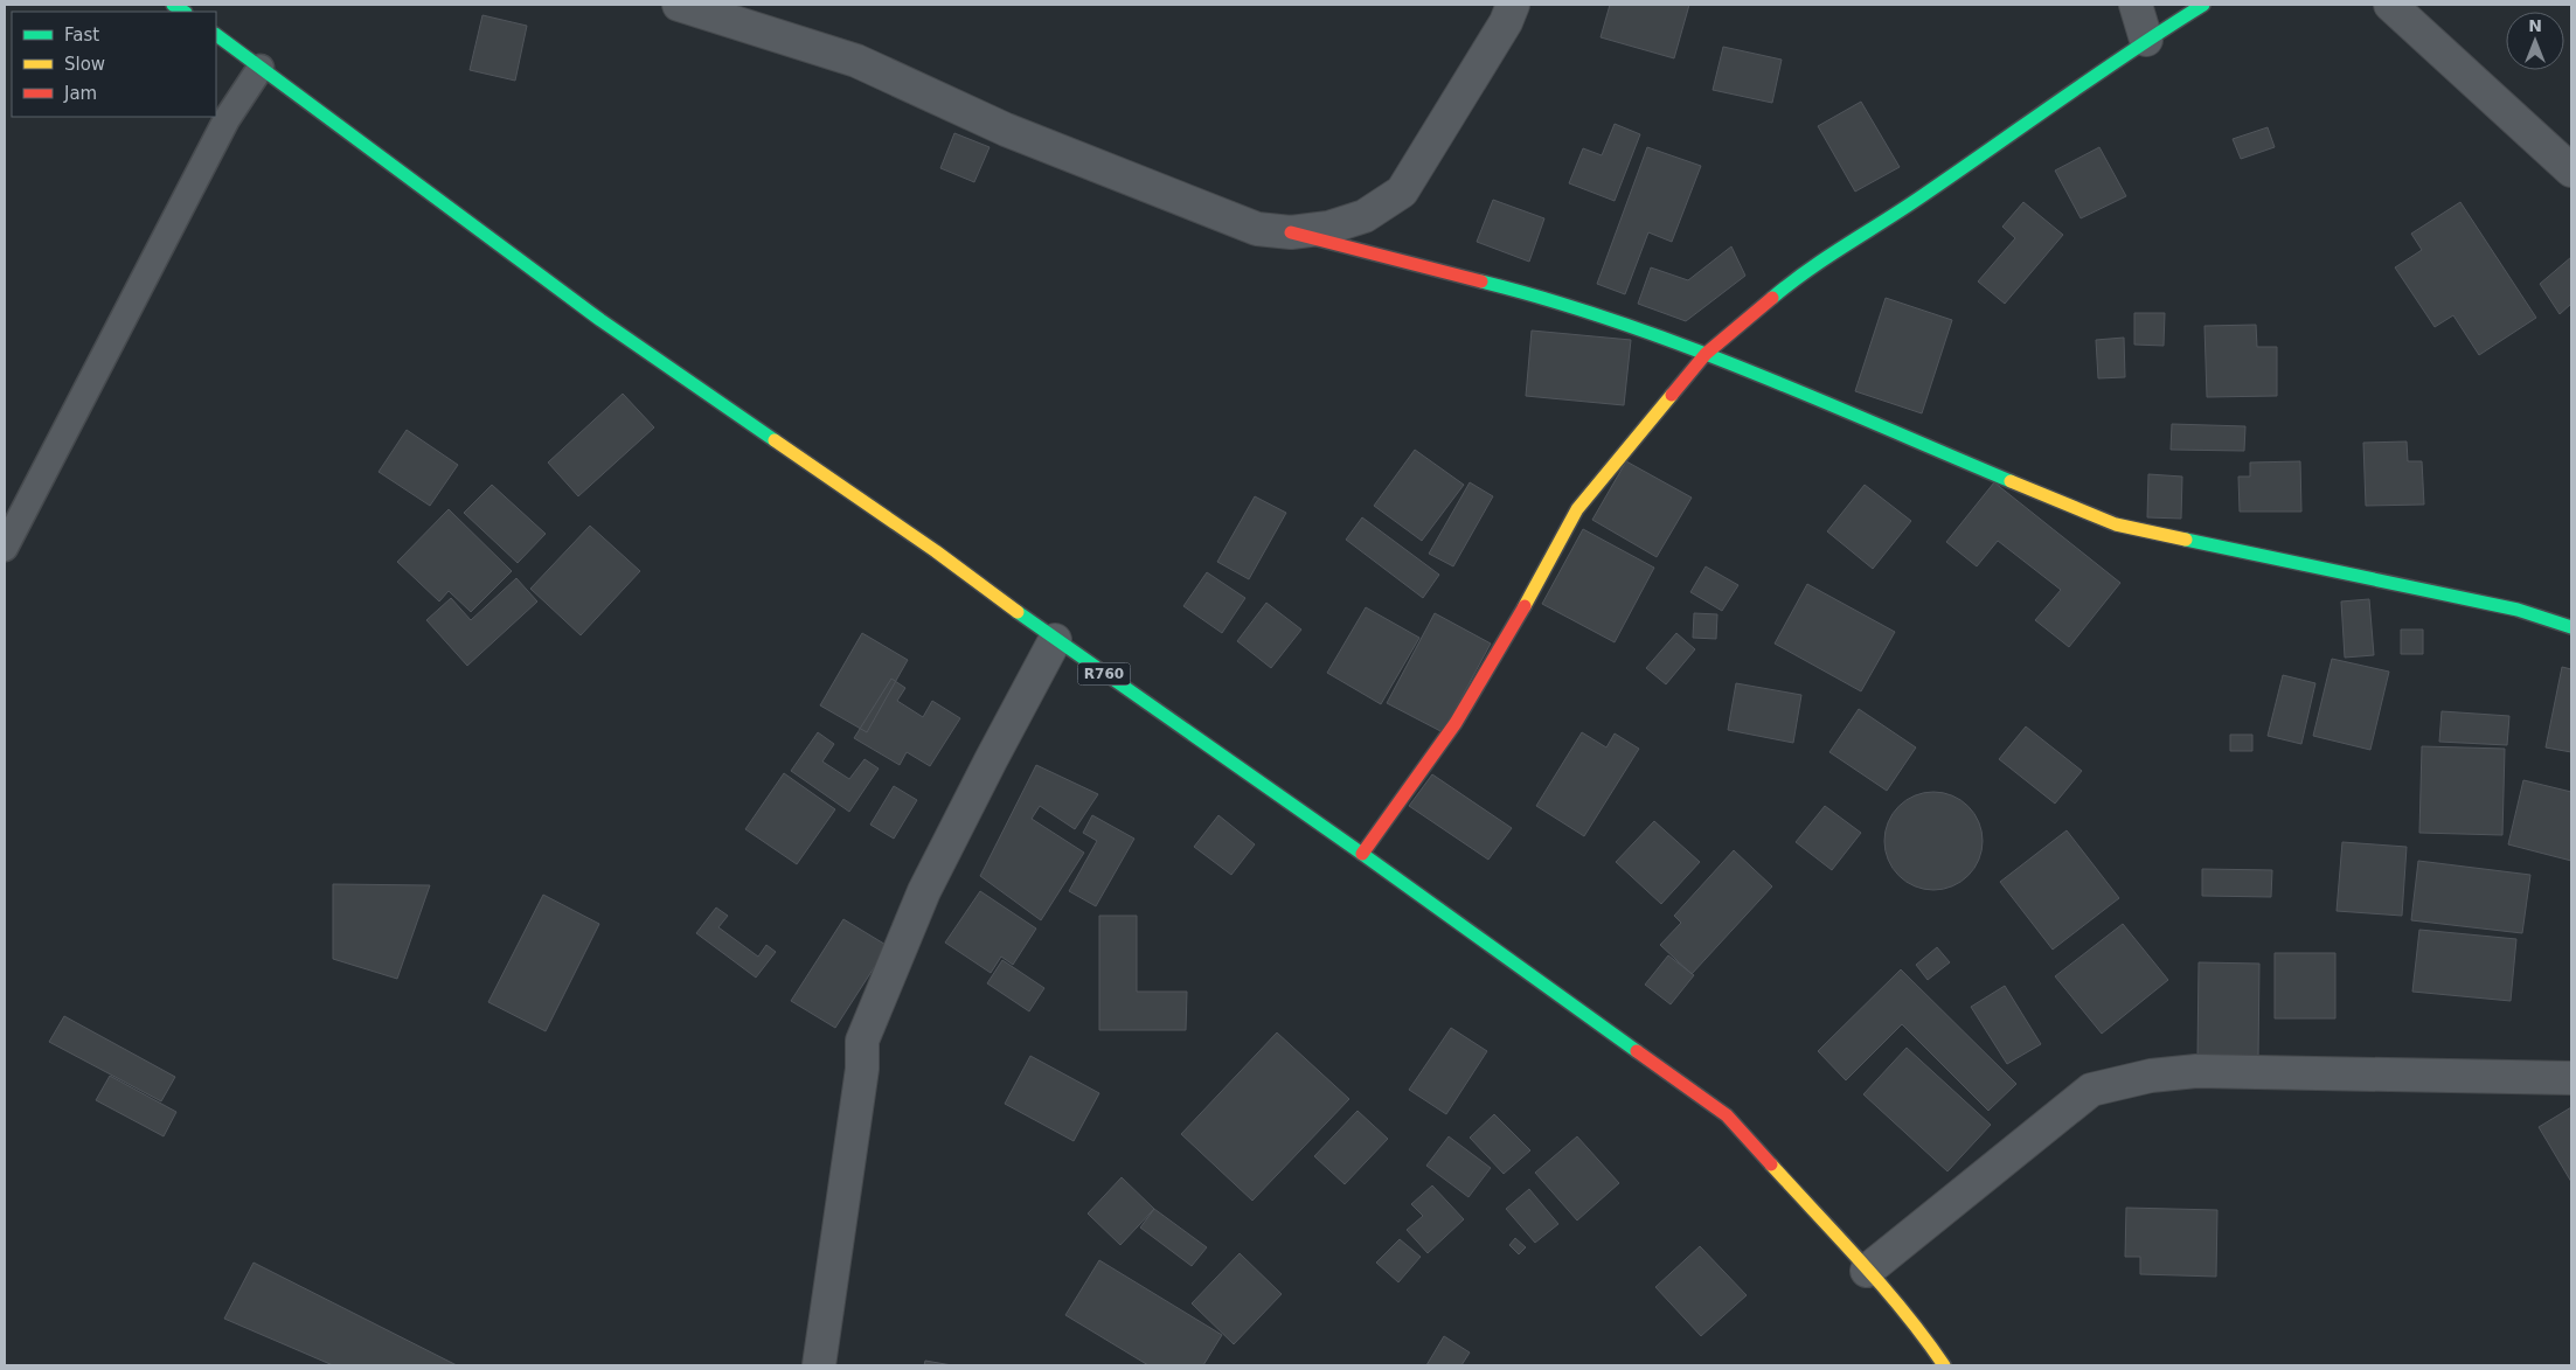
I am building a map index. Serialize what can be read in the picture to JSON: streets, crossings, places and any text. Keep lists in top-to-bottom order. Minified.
{"streets":{"street":["R760"]},"legend":["Fast","Slow","Jam"],"north":"top"}
